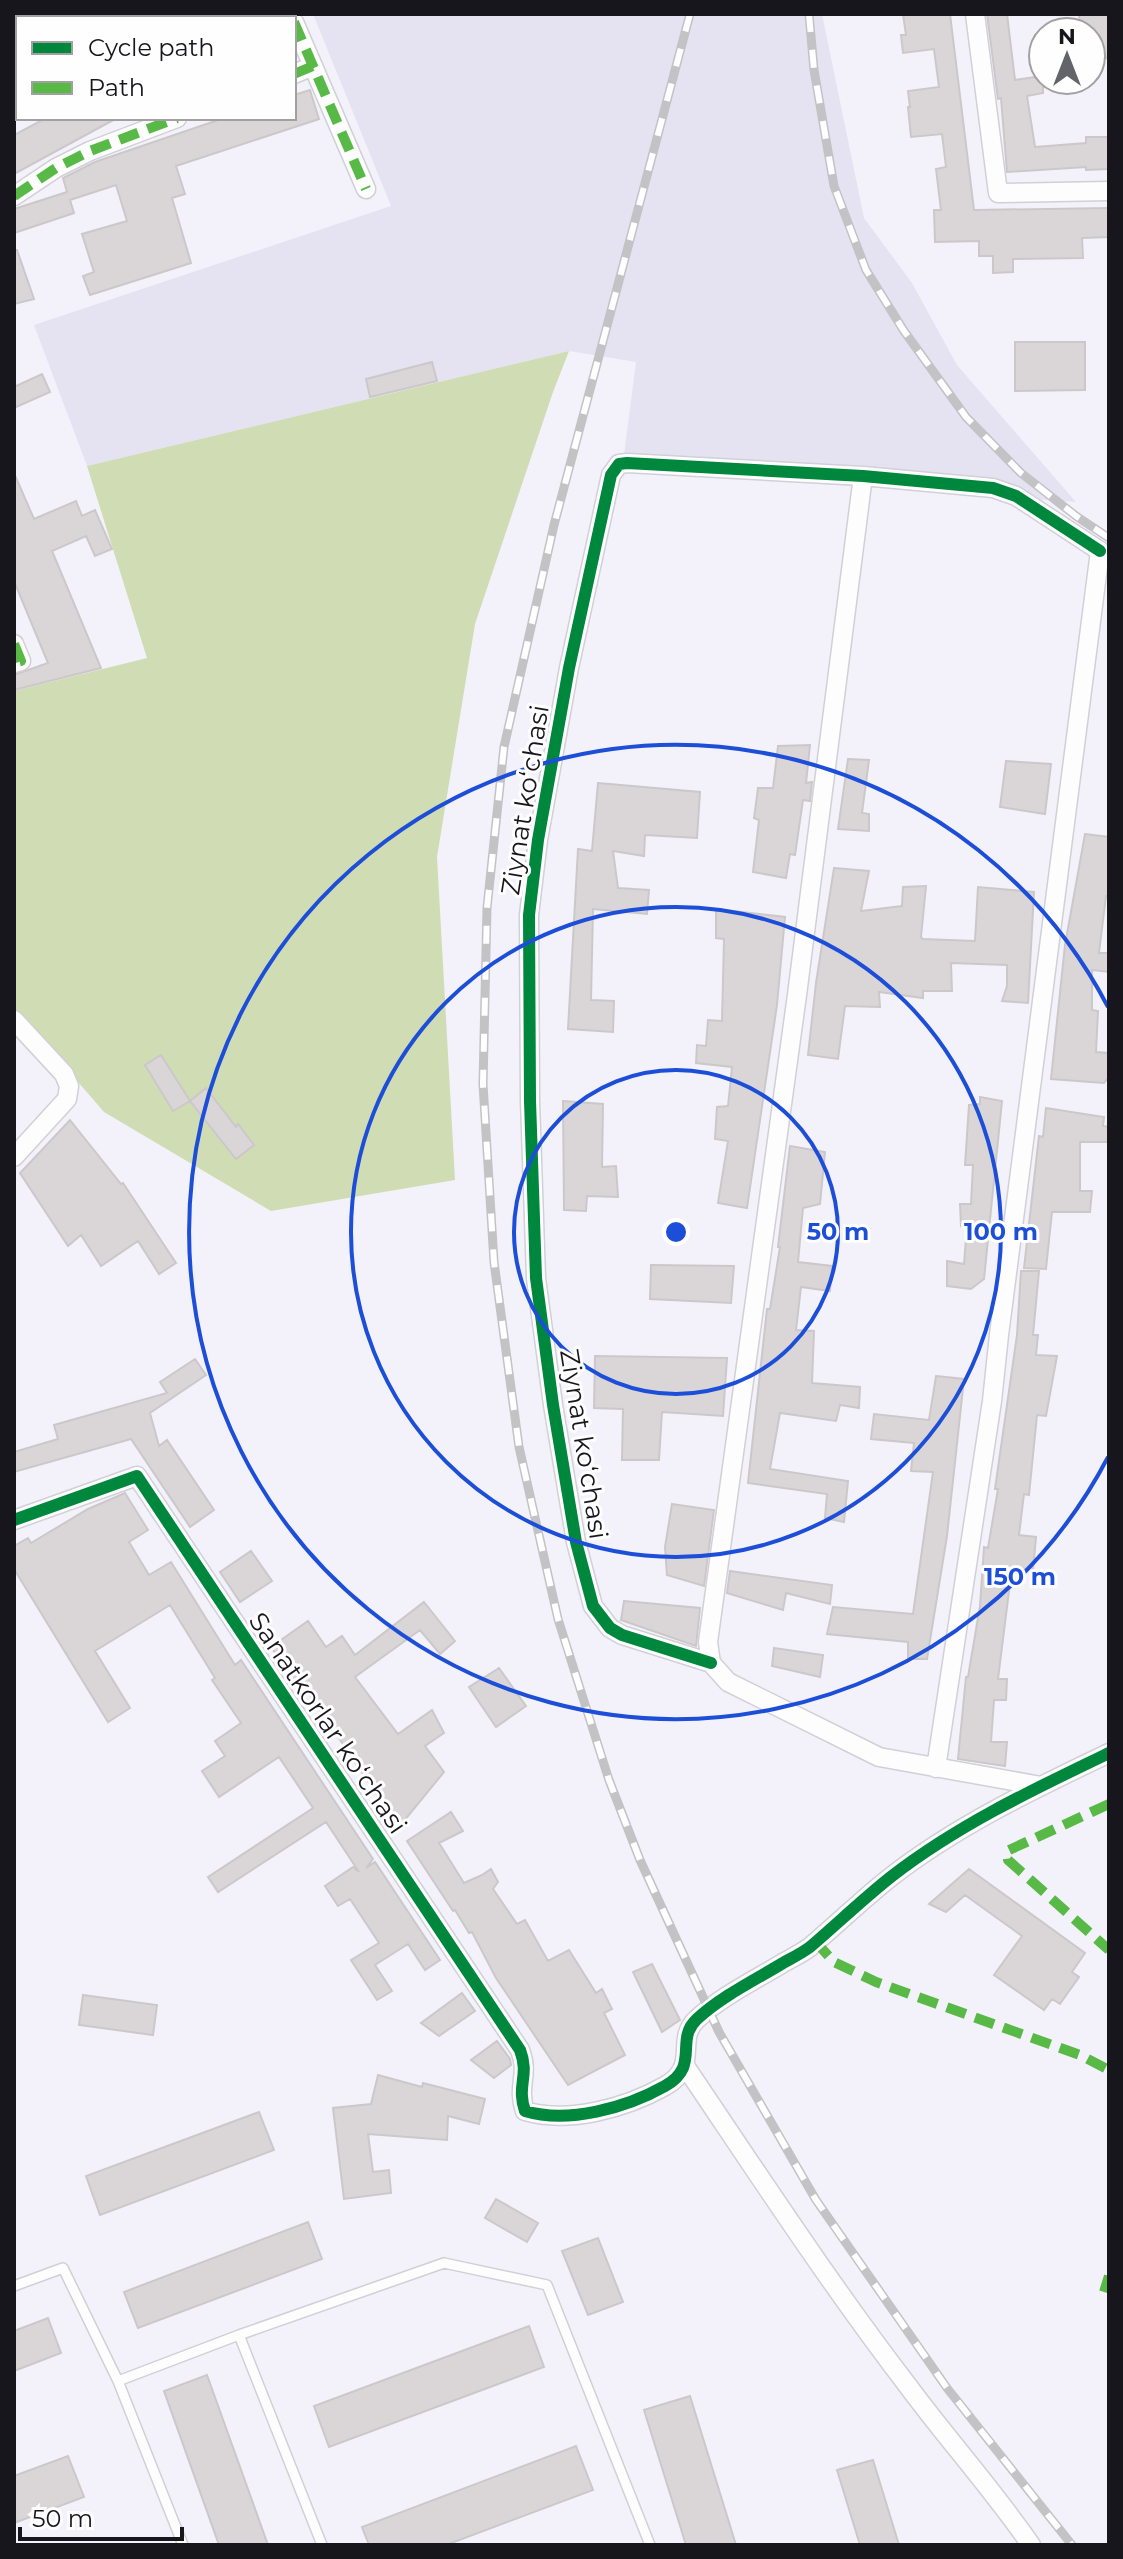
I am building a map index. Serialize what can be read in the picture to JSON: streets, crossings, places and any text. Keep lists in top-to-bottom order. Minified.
{"streets":{"street":["Ziynat koʻchasi","Sanatkorlar koʻchasi"]},"legend":["Cycle path","Path"],"scale_bar":"50 m","north":"top","rings":["50 m","100 m","150 m"]}
